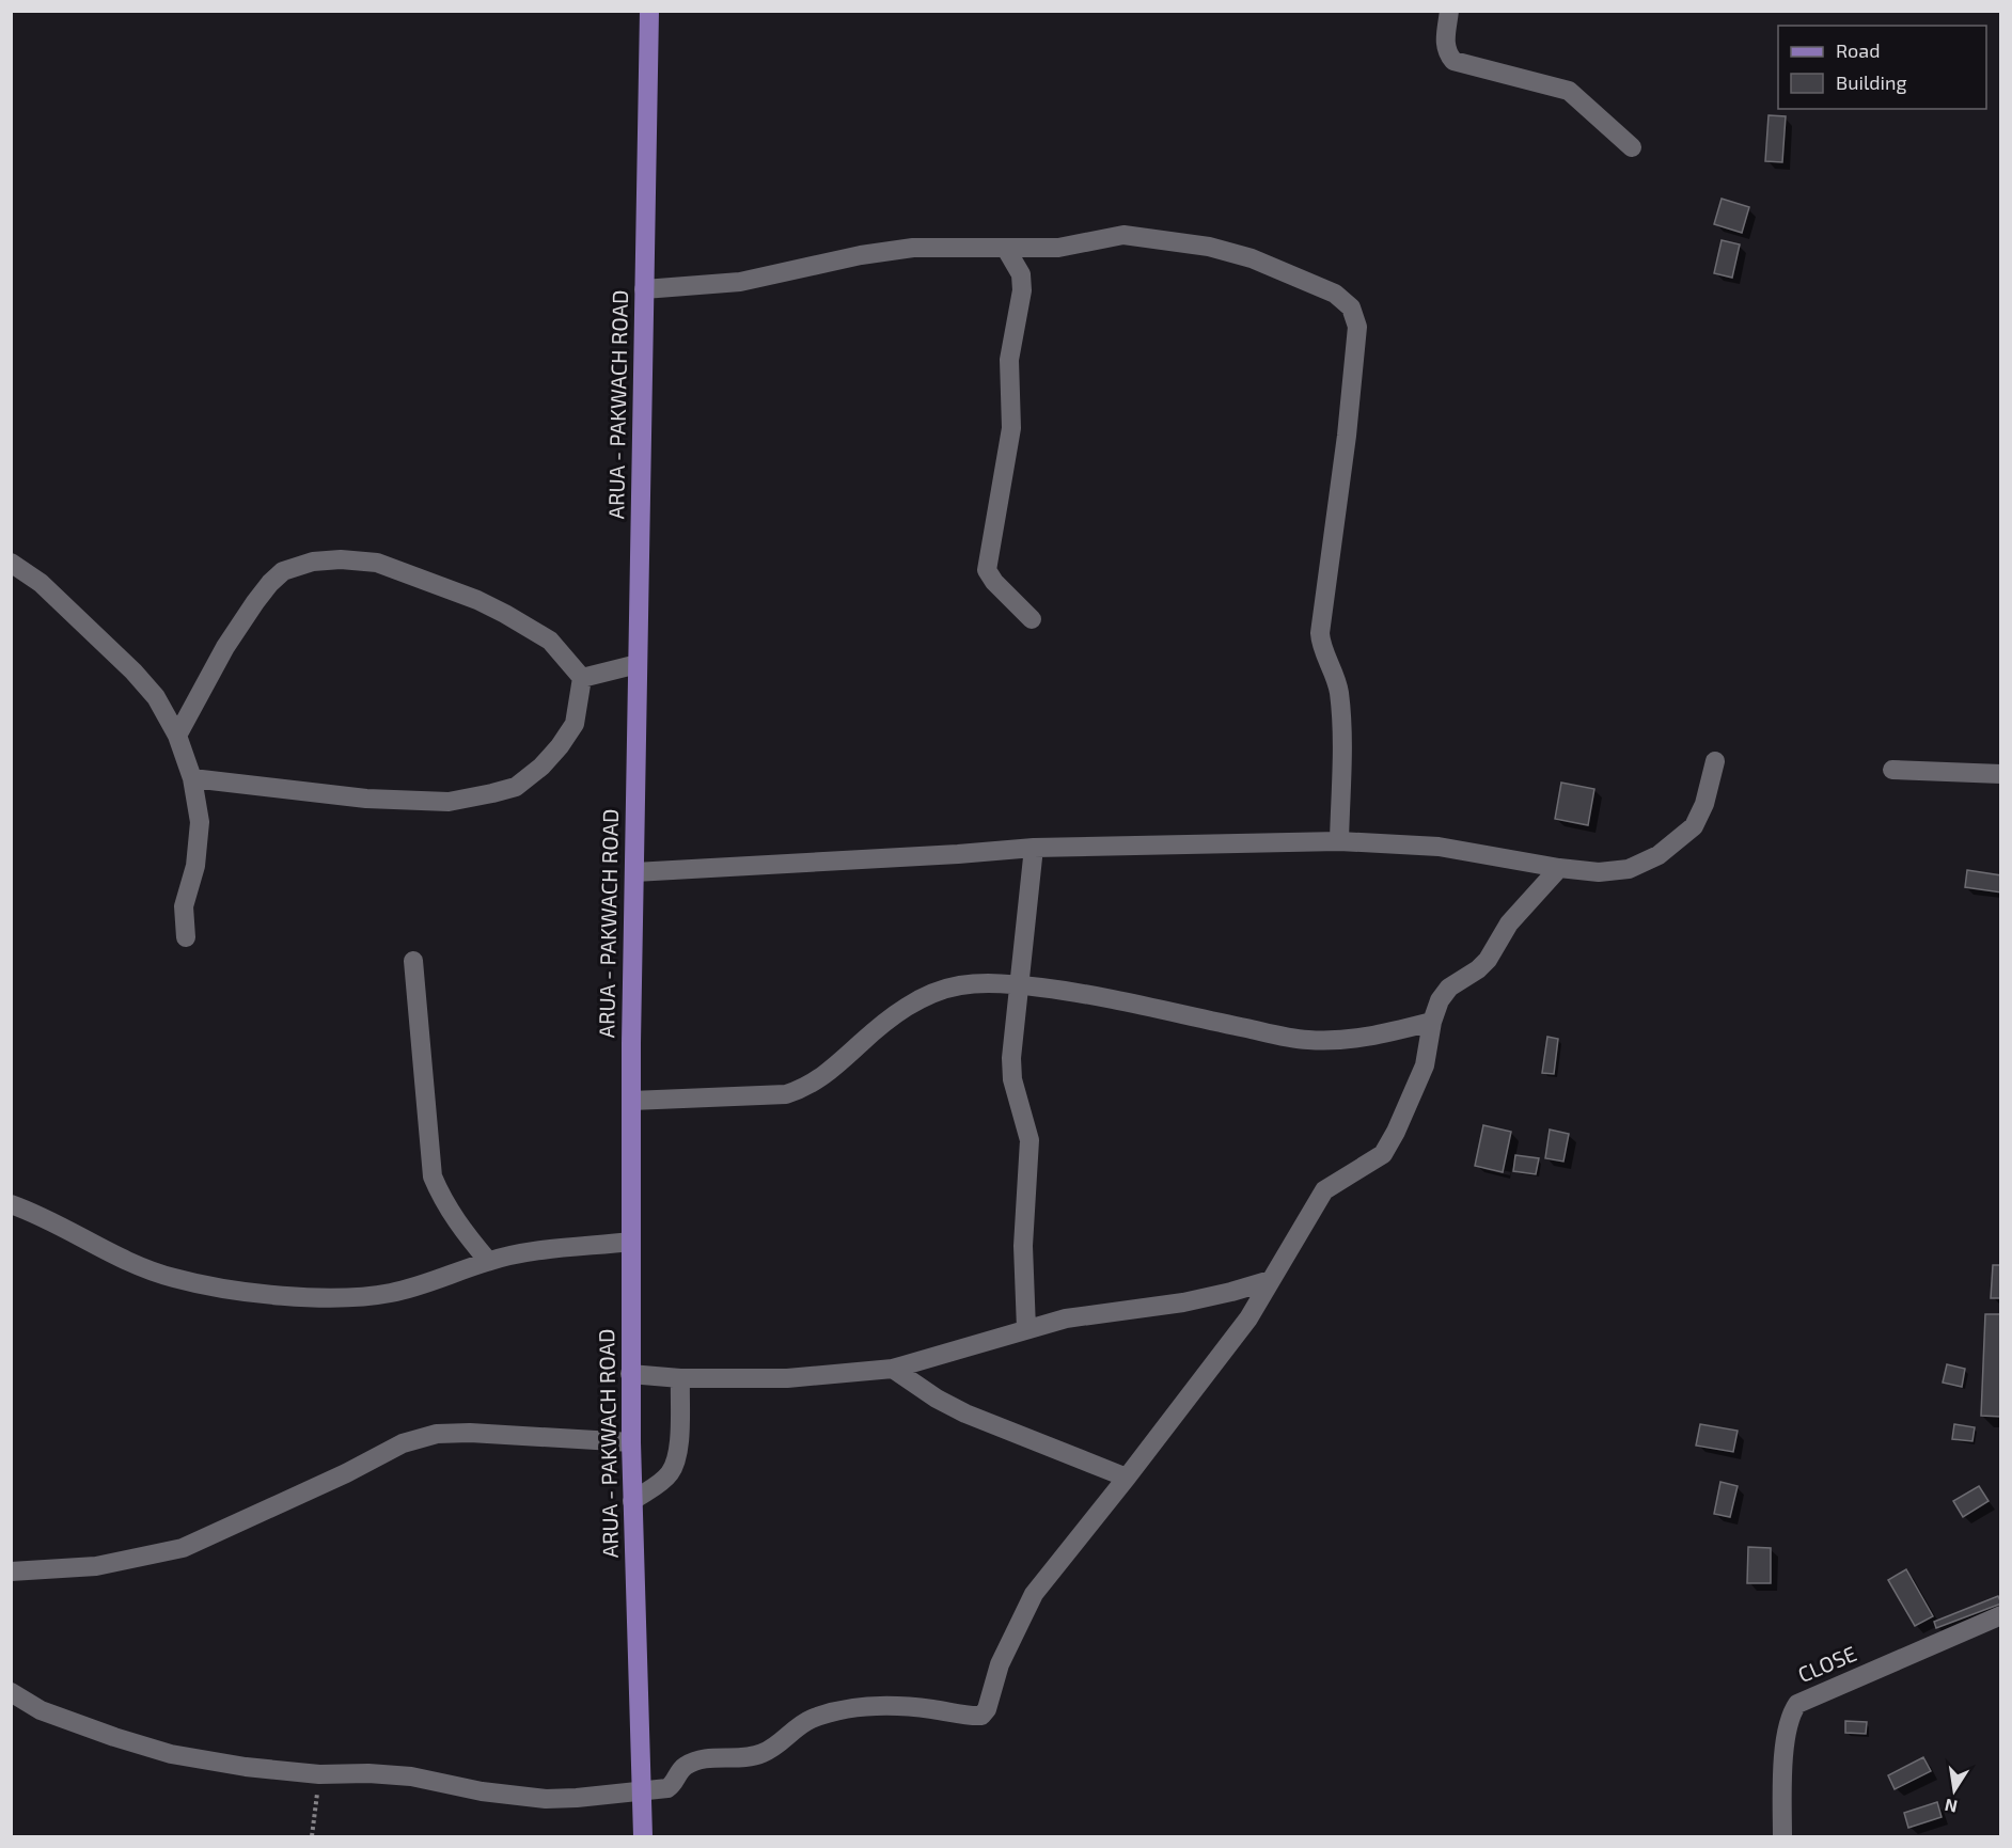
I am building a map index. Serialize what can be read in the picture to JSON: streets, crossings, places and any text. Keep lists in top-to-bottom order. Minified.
{"streets":{"main road":["ARUA - PAKWACH ROAD"],"street":["CLOSE"]},"legend":["Road","Building"],"north":"bottom"}
